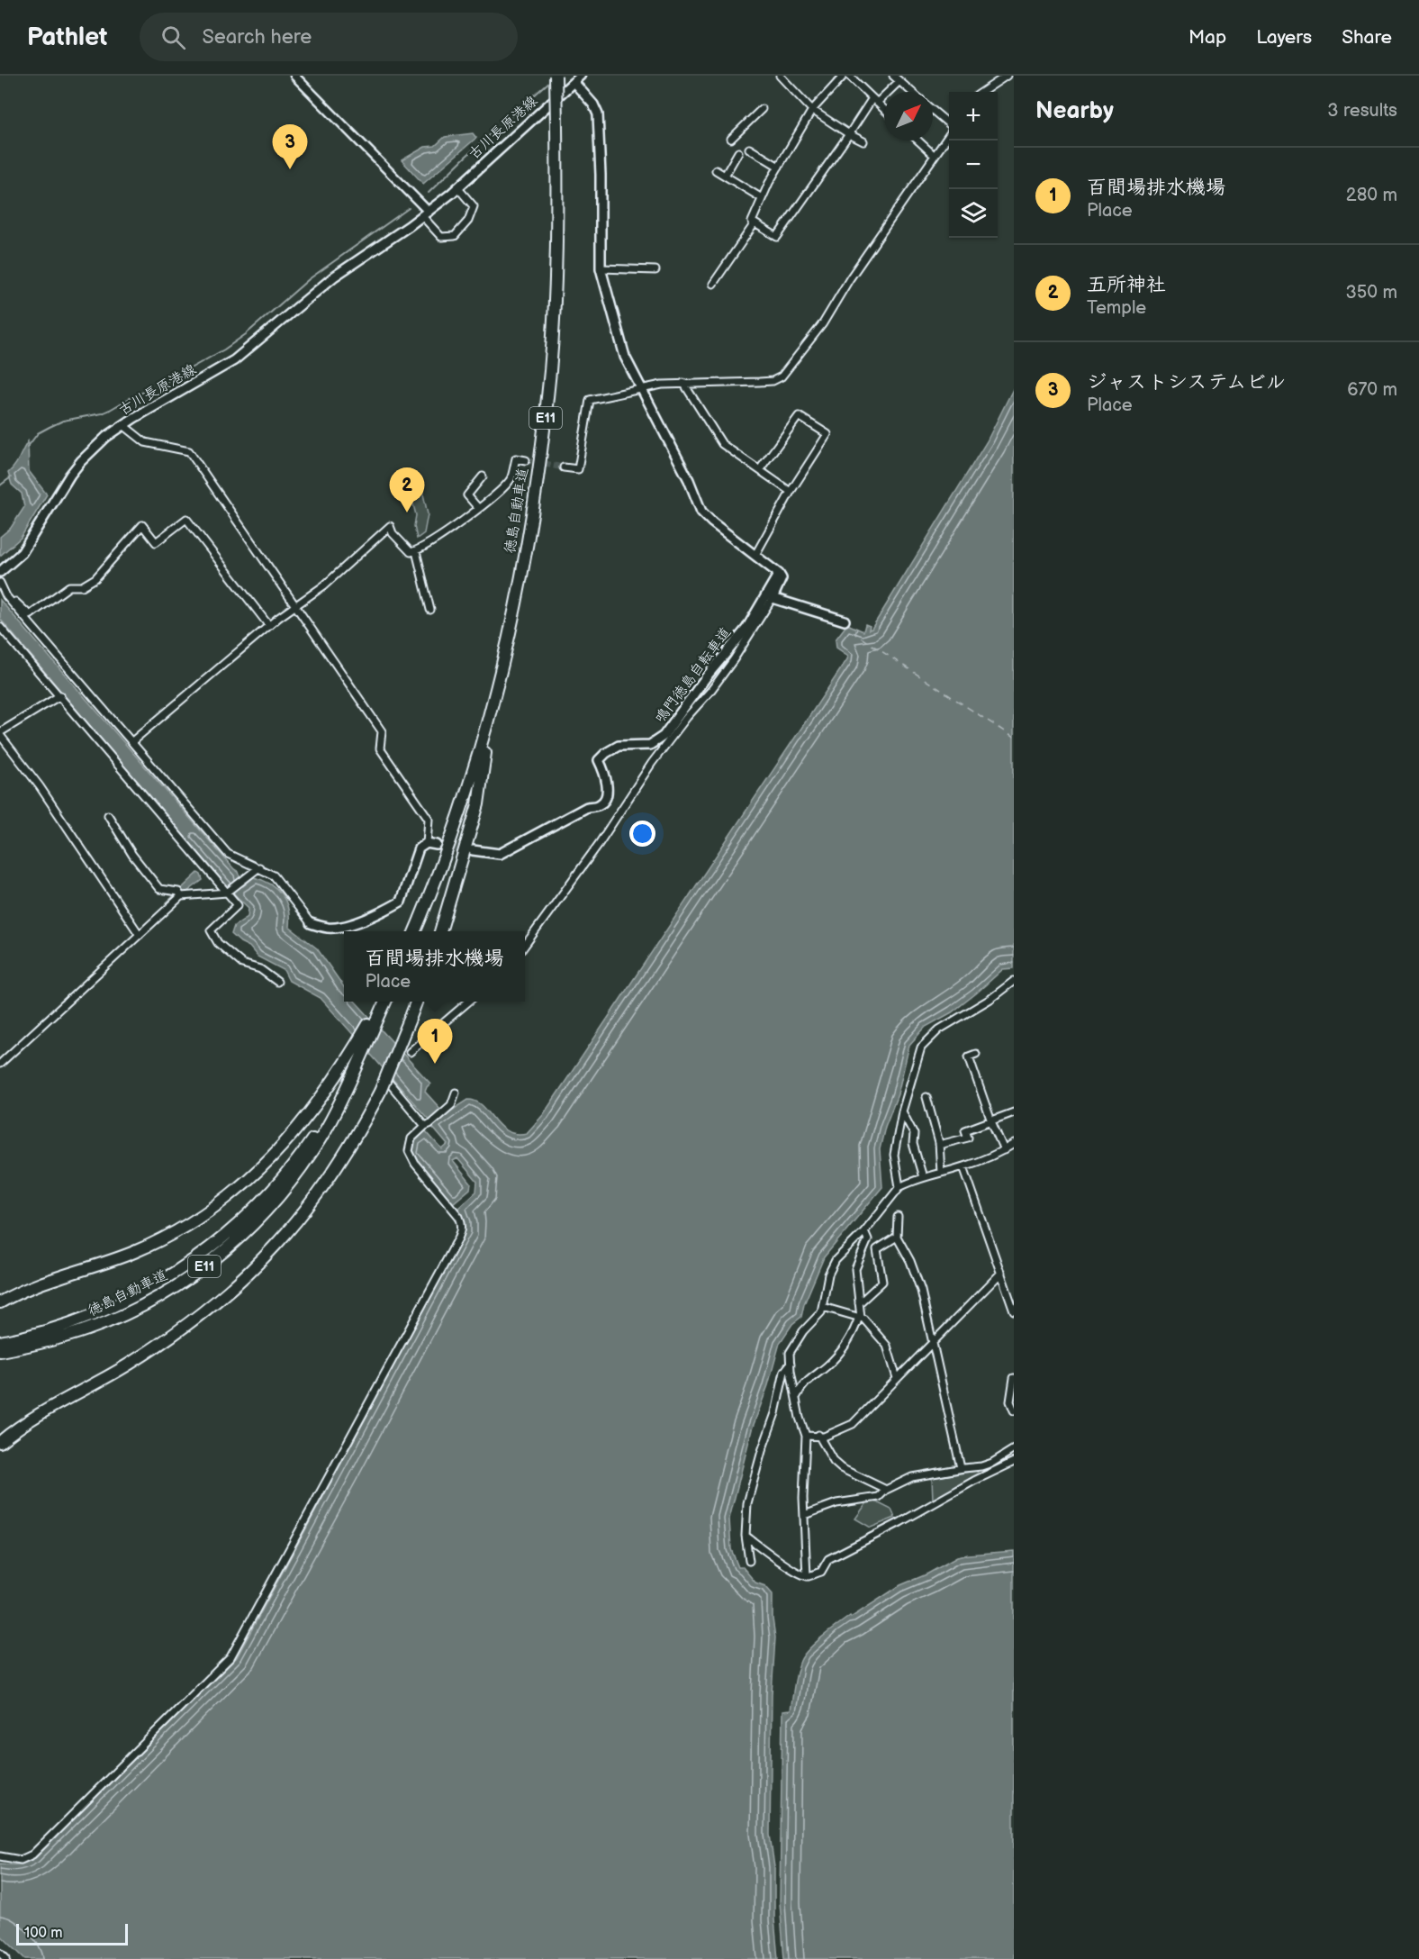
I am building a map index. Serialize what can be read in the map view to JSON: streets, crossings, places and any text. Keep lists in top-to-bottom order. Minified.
{"streets":{"highway":["E11","徳島自動車道"],"main road":["古川長原港線","鳴門徳島自転車道"]},"crossings":[["古川長原港線","鳴門徳島自転車道"]],"scale_bar":"100 m","north":"top right","page":{"header":"Pathlet","search":"Search here","nav":["Map","Layers","Share"],"heading":["Nearby","3 results"],"map_buttons":["+","−"],"pins":["3","2","1"],"list":[{"mark":"1","name":"百間場排水機場","note":"Place","value":"280 m"},{"mark":"2","name":"五所神社","note":"Temple","value":"350 m"},{"mark":"3","name":"ジャストシステムビル","note":"Place","value":"670 m"}],"popup":["百間場排水機場","Place"],"scale":"100 m"}}
